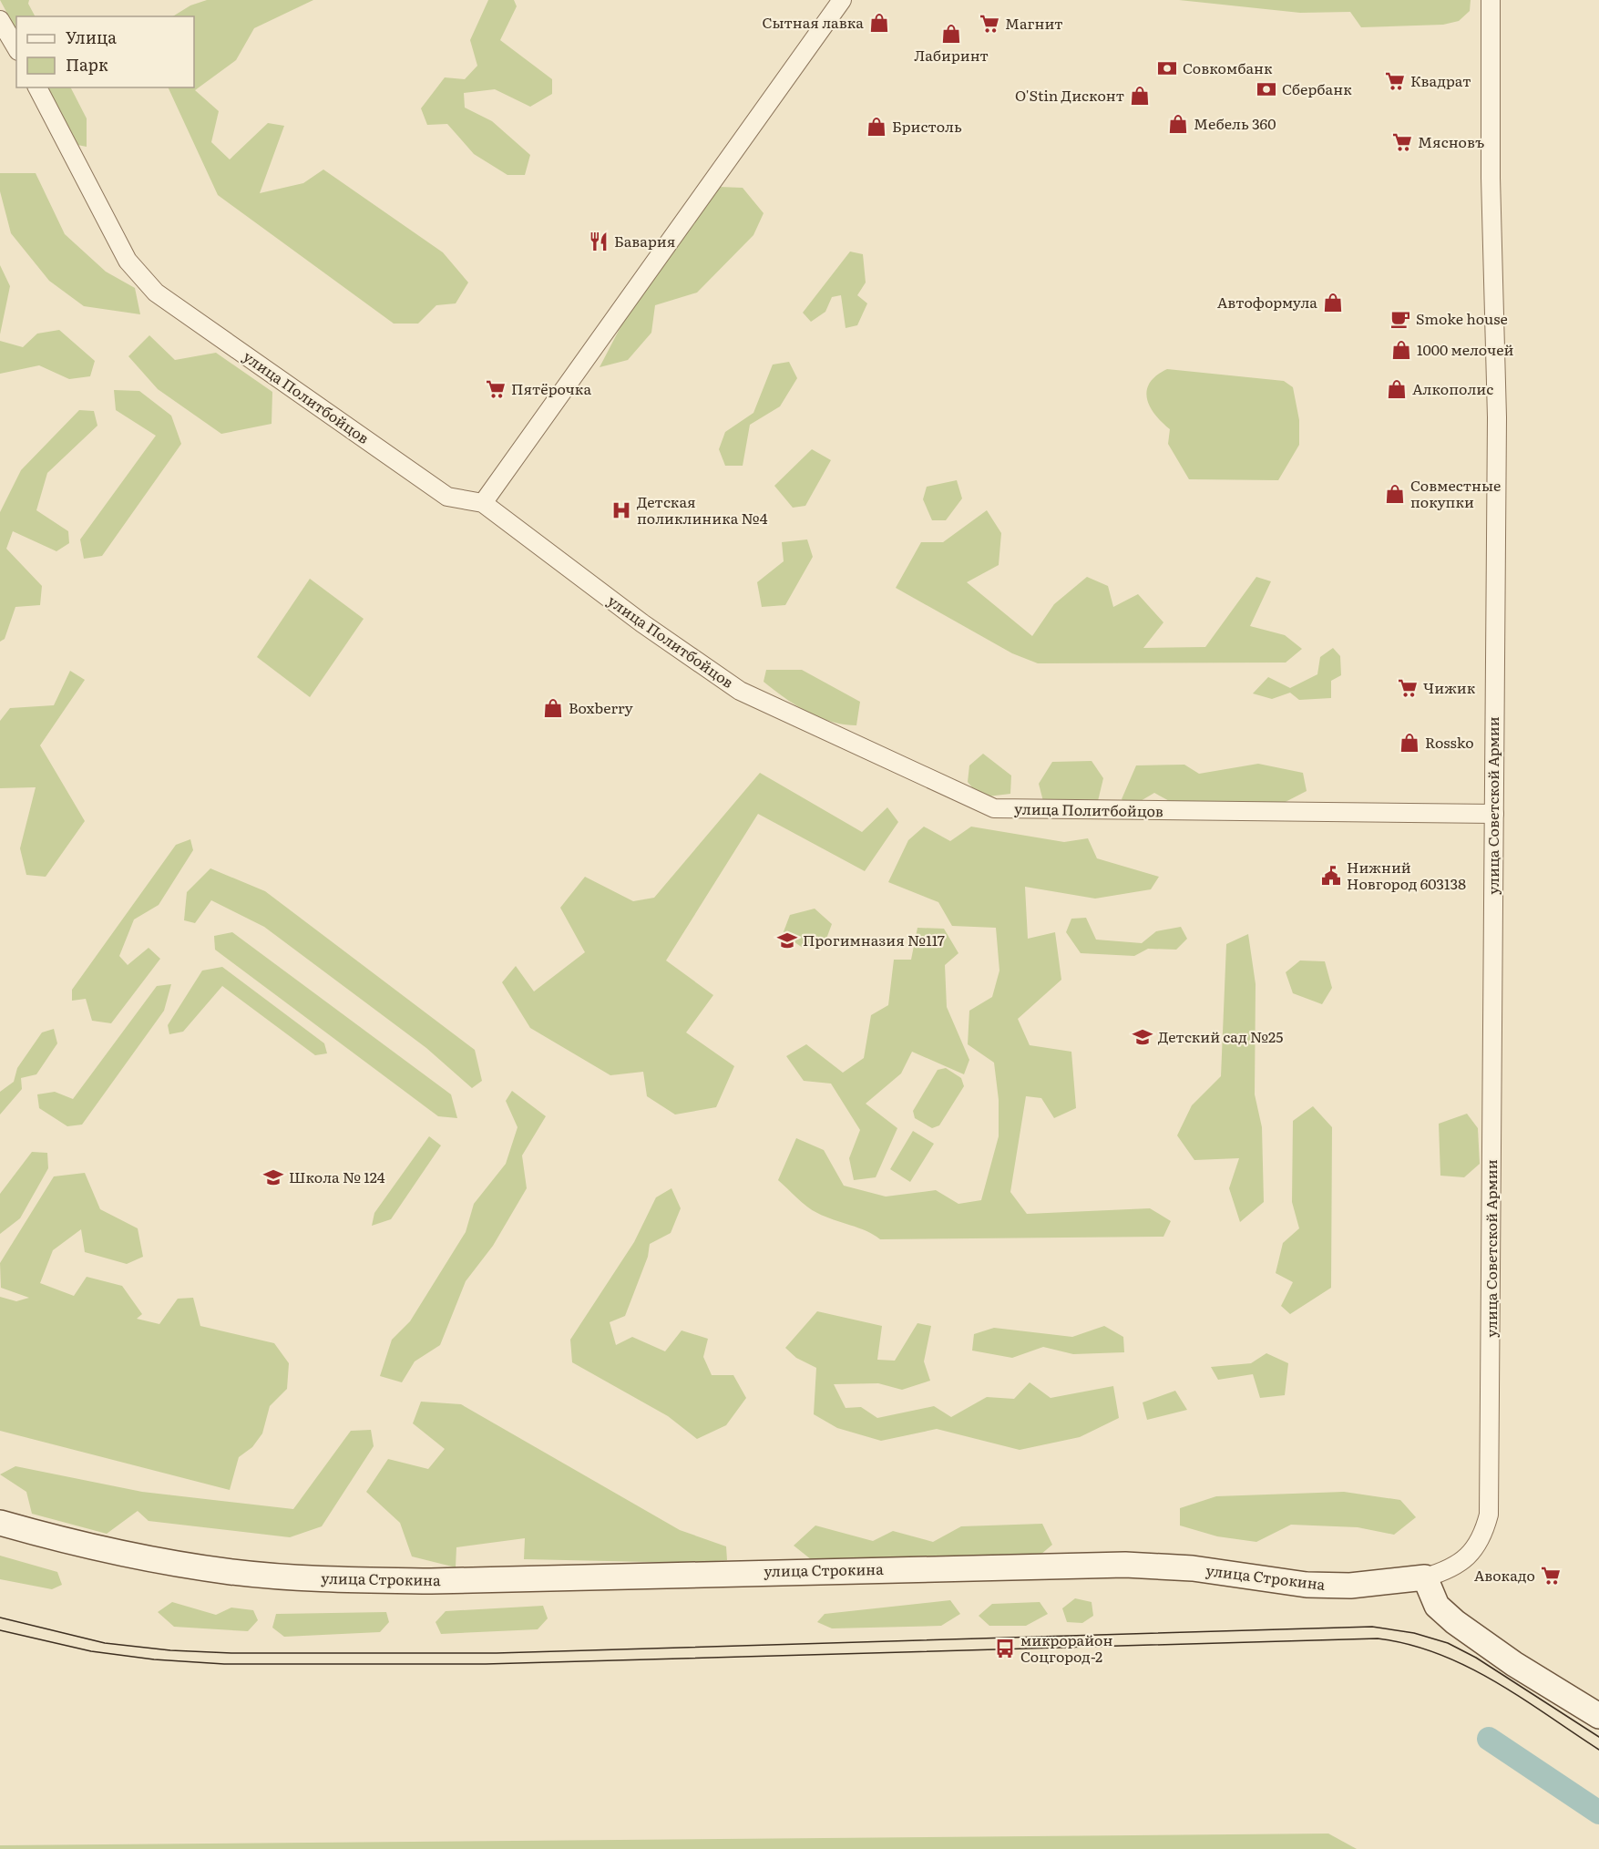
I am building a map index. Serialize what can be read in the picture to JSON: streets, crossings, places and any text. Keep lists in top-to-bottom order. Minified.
{"streets":{"street":["улица Политбойцов","улица Советской Армии","улица Строкина"]},"crossings":[["улица Политбойцов","улица Советской Армии"],["улица Советской Армии","улица Строкина"]],"places":{"shop":["Сытная лавка","Лабиринт","O'Stin Дисконт","Мебель 360","Бристоль","Автоформула","1000 мелочей","Алкополис","Совместные покупки","Boxberry","Rossko"],"supermarket":["Магнит","Квадрат","Мясновъ","Пятёрочка","Чижик","Авокадо"],"bank":["Совкомбанк","Сбербанк"],"restaurant":["Бавария"],"cafe":["Smoke house"],"hospital":["Детская поликлиника №4"],"public building":["Нижний Новгород 603138"],"school or university":["Прогимназия №117","Детский сад №25","Школа № 124"],"bus stop":["микрорайон Соцгород-2"]},"legend":["Улица","Парк"]}
